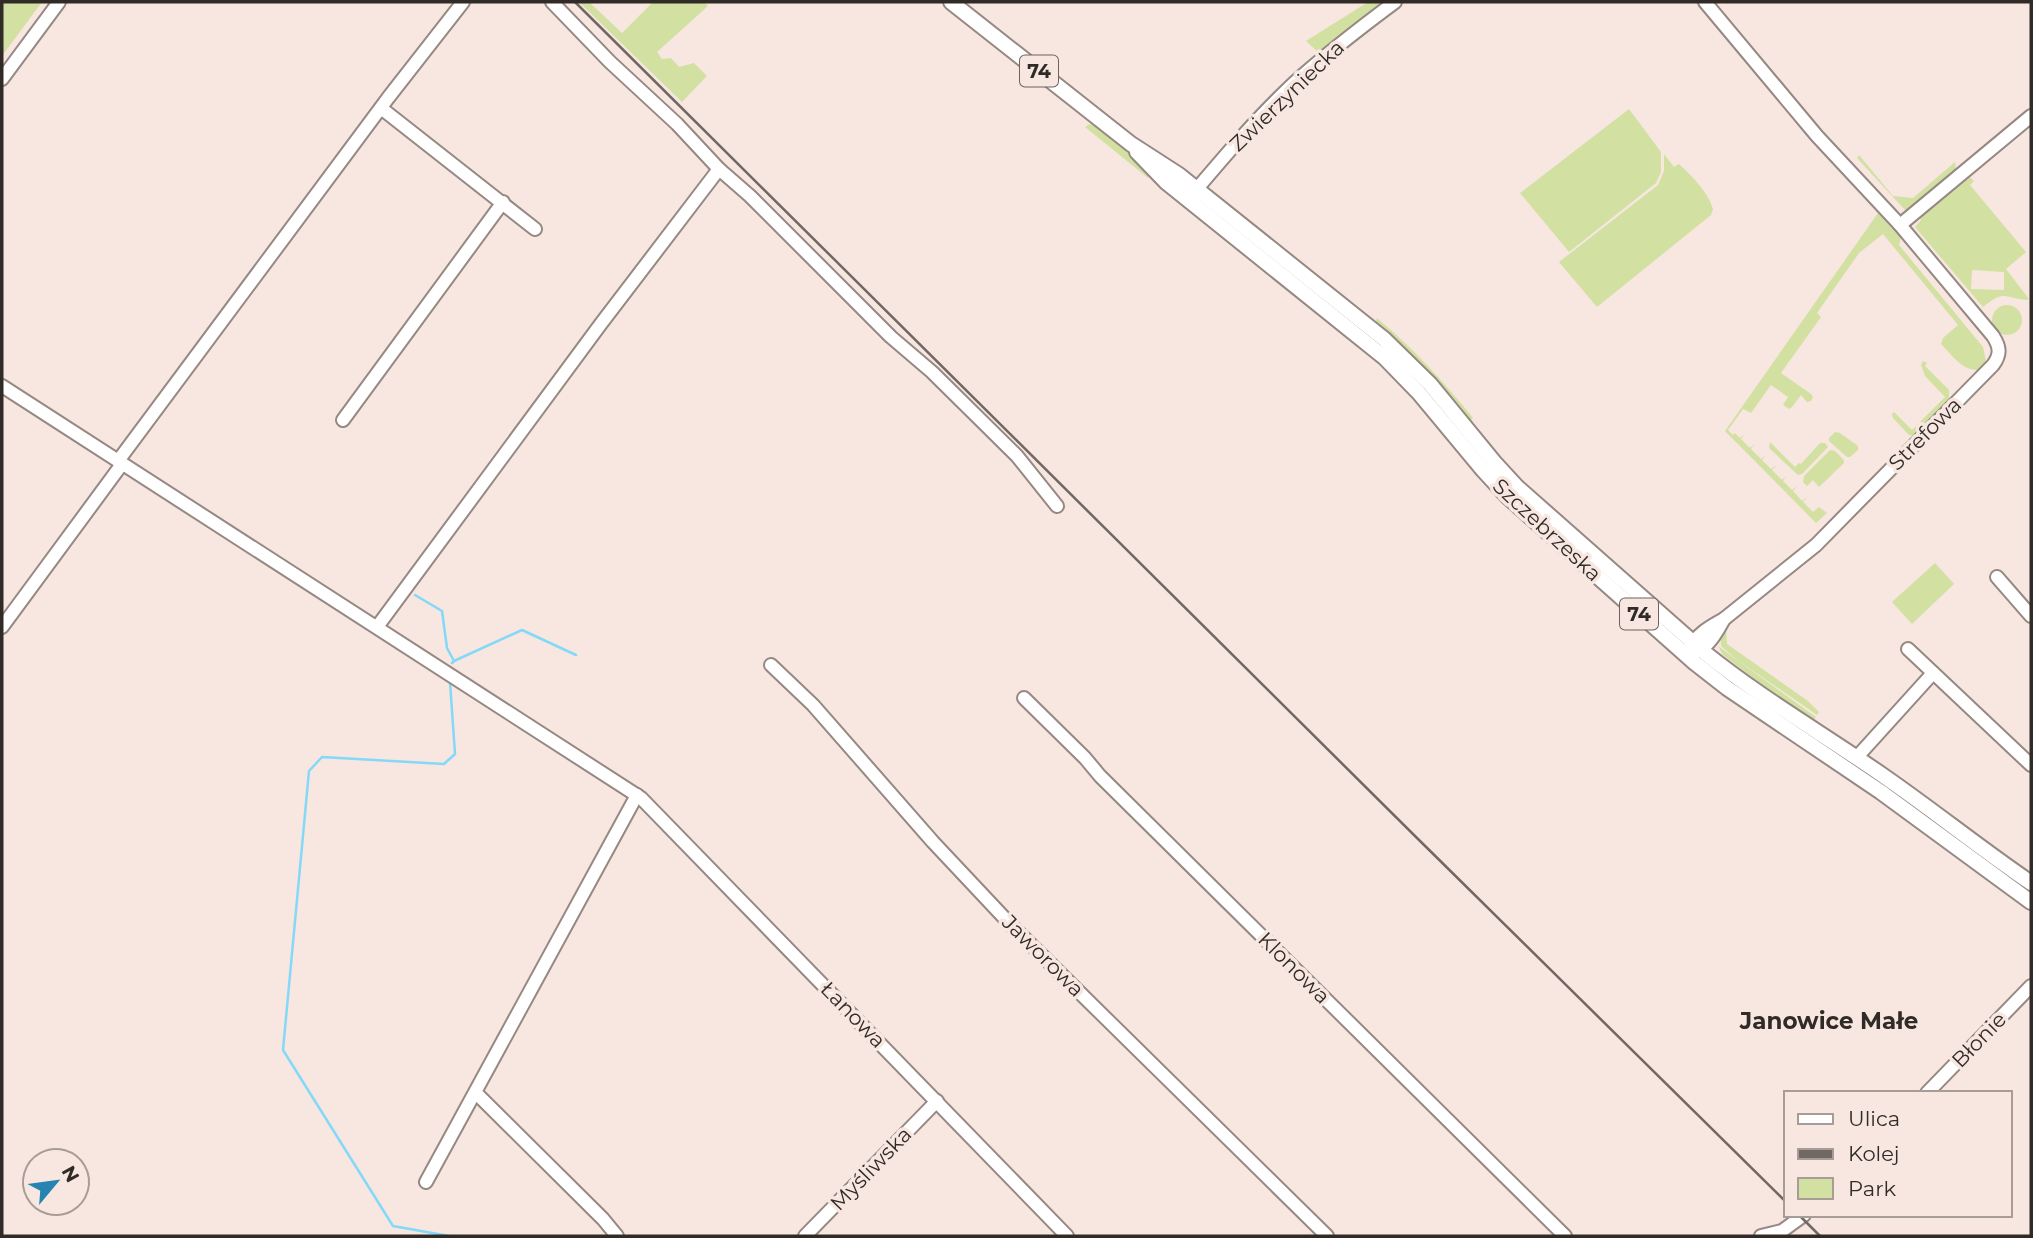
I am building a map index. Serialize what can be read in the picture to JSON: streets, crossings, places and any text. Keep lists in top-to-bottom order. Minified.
{"streets":{"main road":["74","Szczebrzeska"],"street":["Zwierzyniecka","Strefowa","Jaworowa","Klonowa","Łanowa","Błonie","Myśliwska"]},"crossings":[["Zwierzyniecka","Szczebrzeska"],["Strefowa","Szczebrzeska"],["Łanowa","Myśliwska"]],"districts":["Janowice Małe"],"legend":["Ulica","Kolej","Park"],"north":"top right"}
